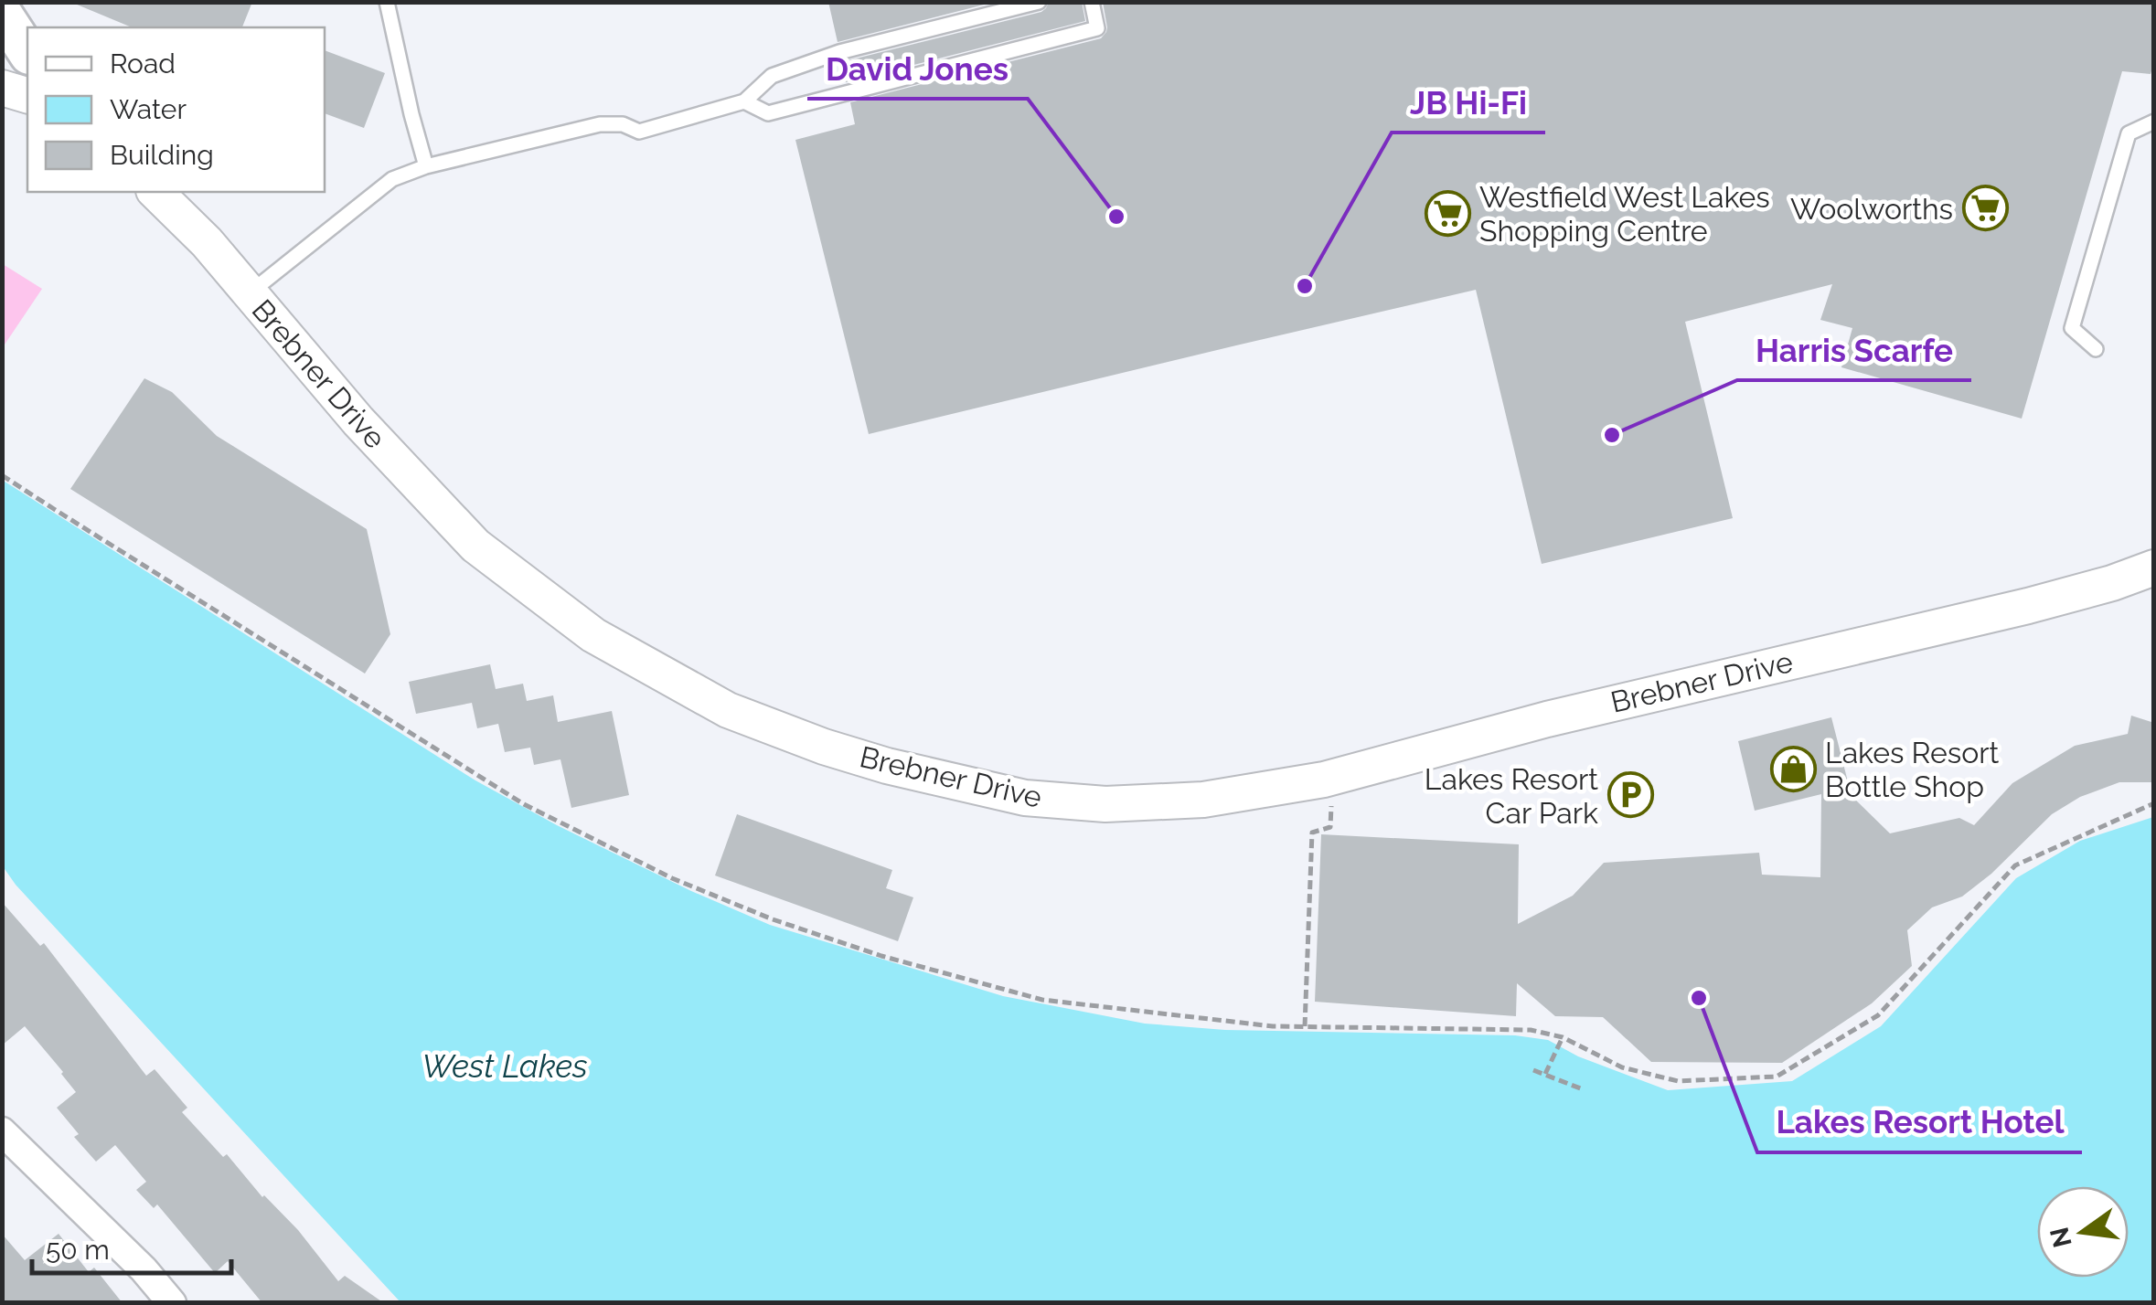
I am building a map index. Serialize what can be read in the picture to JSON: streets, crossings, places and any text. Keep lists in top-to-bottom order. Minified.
{"streets":{"street":["Brebner Drive"]},"water":["West Lakes"],"places":{"supermarket":["Woolworths","Westfield West Lakes Shopping Centre"],"other":["David Jones","JB Hi-Fi","Harris Scarfe","Lakes Resort Hotel"],"shop":["Lakes Resort Bottle Shop"],"parking":["Lakes Resort Car Park"]},"legend":["Road","Water","Building"],"scale_bar":"50 m","north":"left"}
